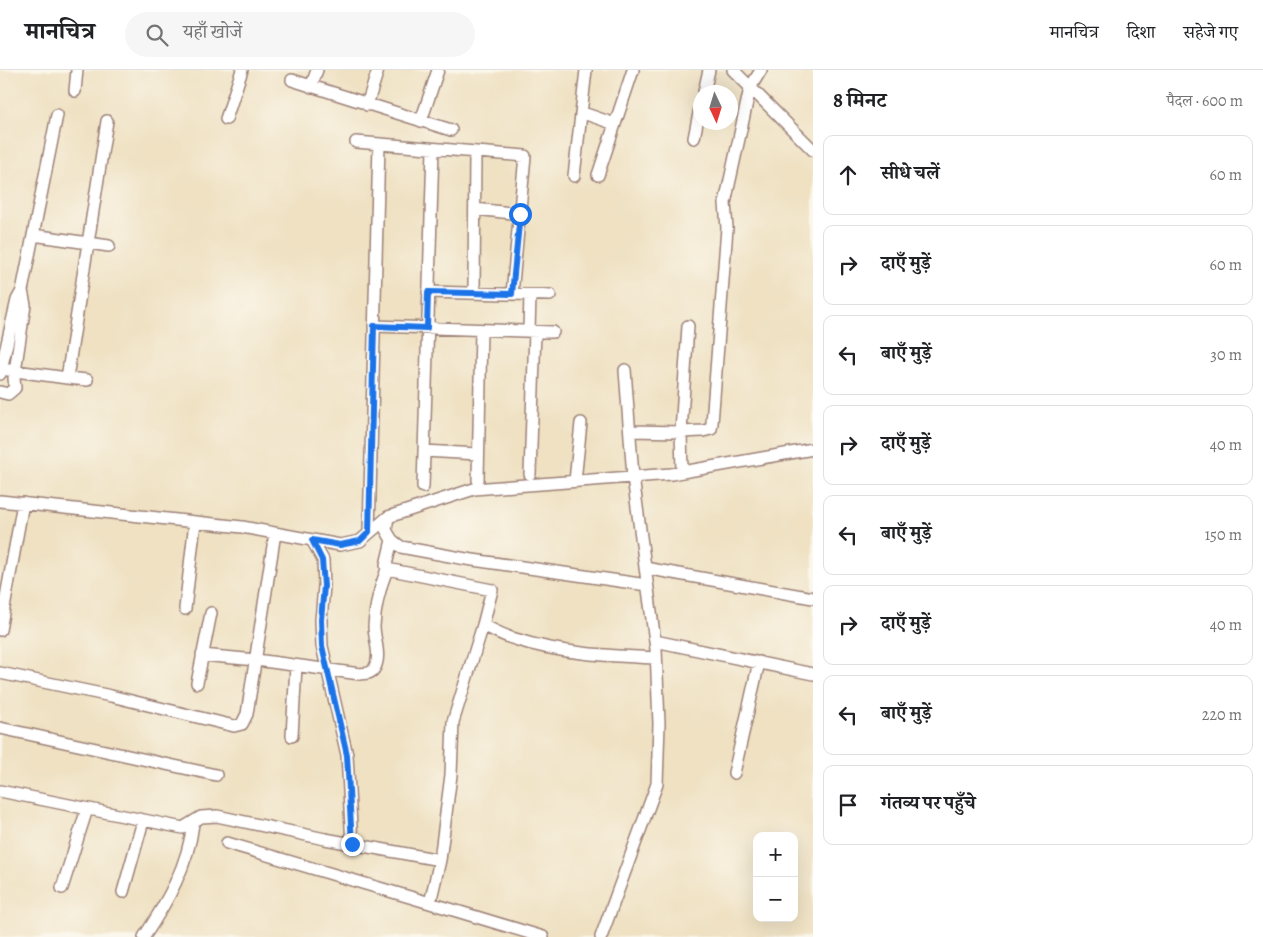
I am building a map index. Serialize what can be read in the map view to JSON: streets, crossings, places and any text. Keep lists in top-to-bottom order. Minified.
{"north":"bottom","page":{"header":"मानचित्र","search":"यहाँ खोजें","nav":["मानचित्र","दिशा","सहेजे गए"],"heading":["8 मिनट","पैदल · 600 m"],"list":[["सीधे चलें","60 m"],["दाएँ मुड़ें","60 m"],["बाएँ मुड़ें","30 m"],["दाएँ मुड़ें","40 m"],["बाएँ मुड़ें","150 m"],["दाएँ मुड़ें","40 m"],["बाएँ मुड़ें","220 m"],"गंतव्य पर पहुँचे"],"map_buttons":["+","−"]}}
